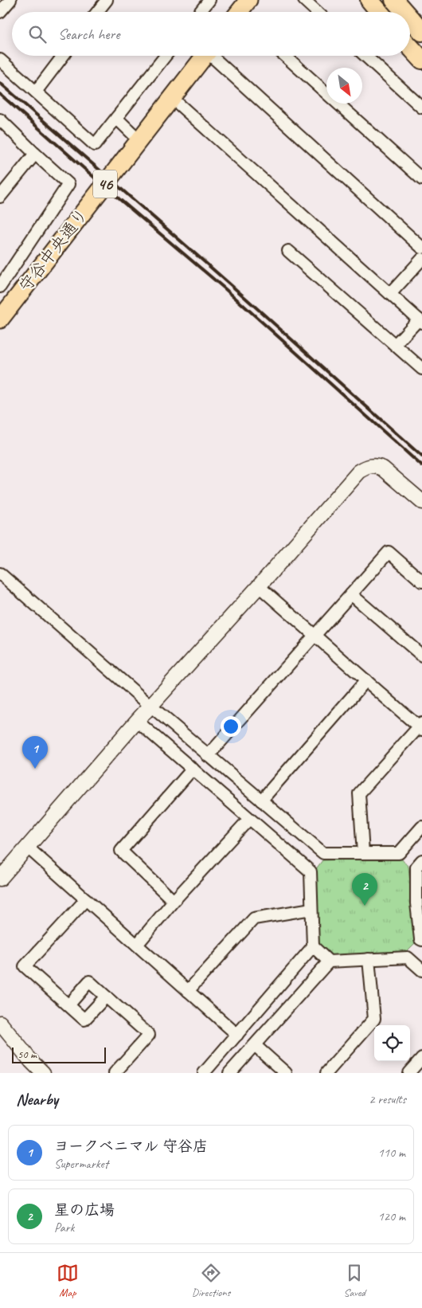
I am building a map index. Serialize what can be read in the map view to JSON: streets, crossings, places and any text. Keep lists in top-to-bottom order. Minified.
{"streets":{"main road":["46","守谷中央通り"]},"scale_bar":"50 m","north":"bottom right","page":{"search":"Search here","pins":["1","2"],"scale":"50 m","heading":["Nearby","2 results"],"list":[{"mark":"1","name":"ヨークベニマル 守谷店","note":"Supermarket","value":"110 m"},{"mark":"2","name":"星の広場","note":"Park","value":"120 m"}],"nav":["Map","Directions","Saved"]}}
